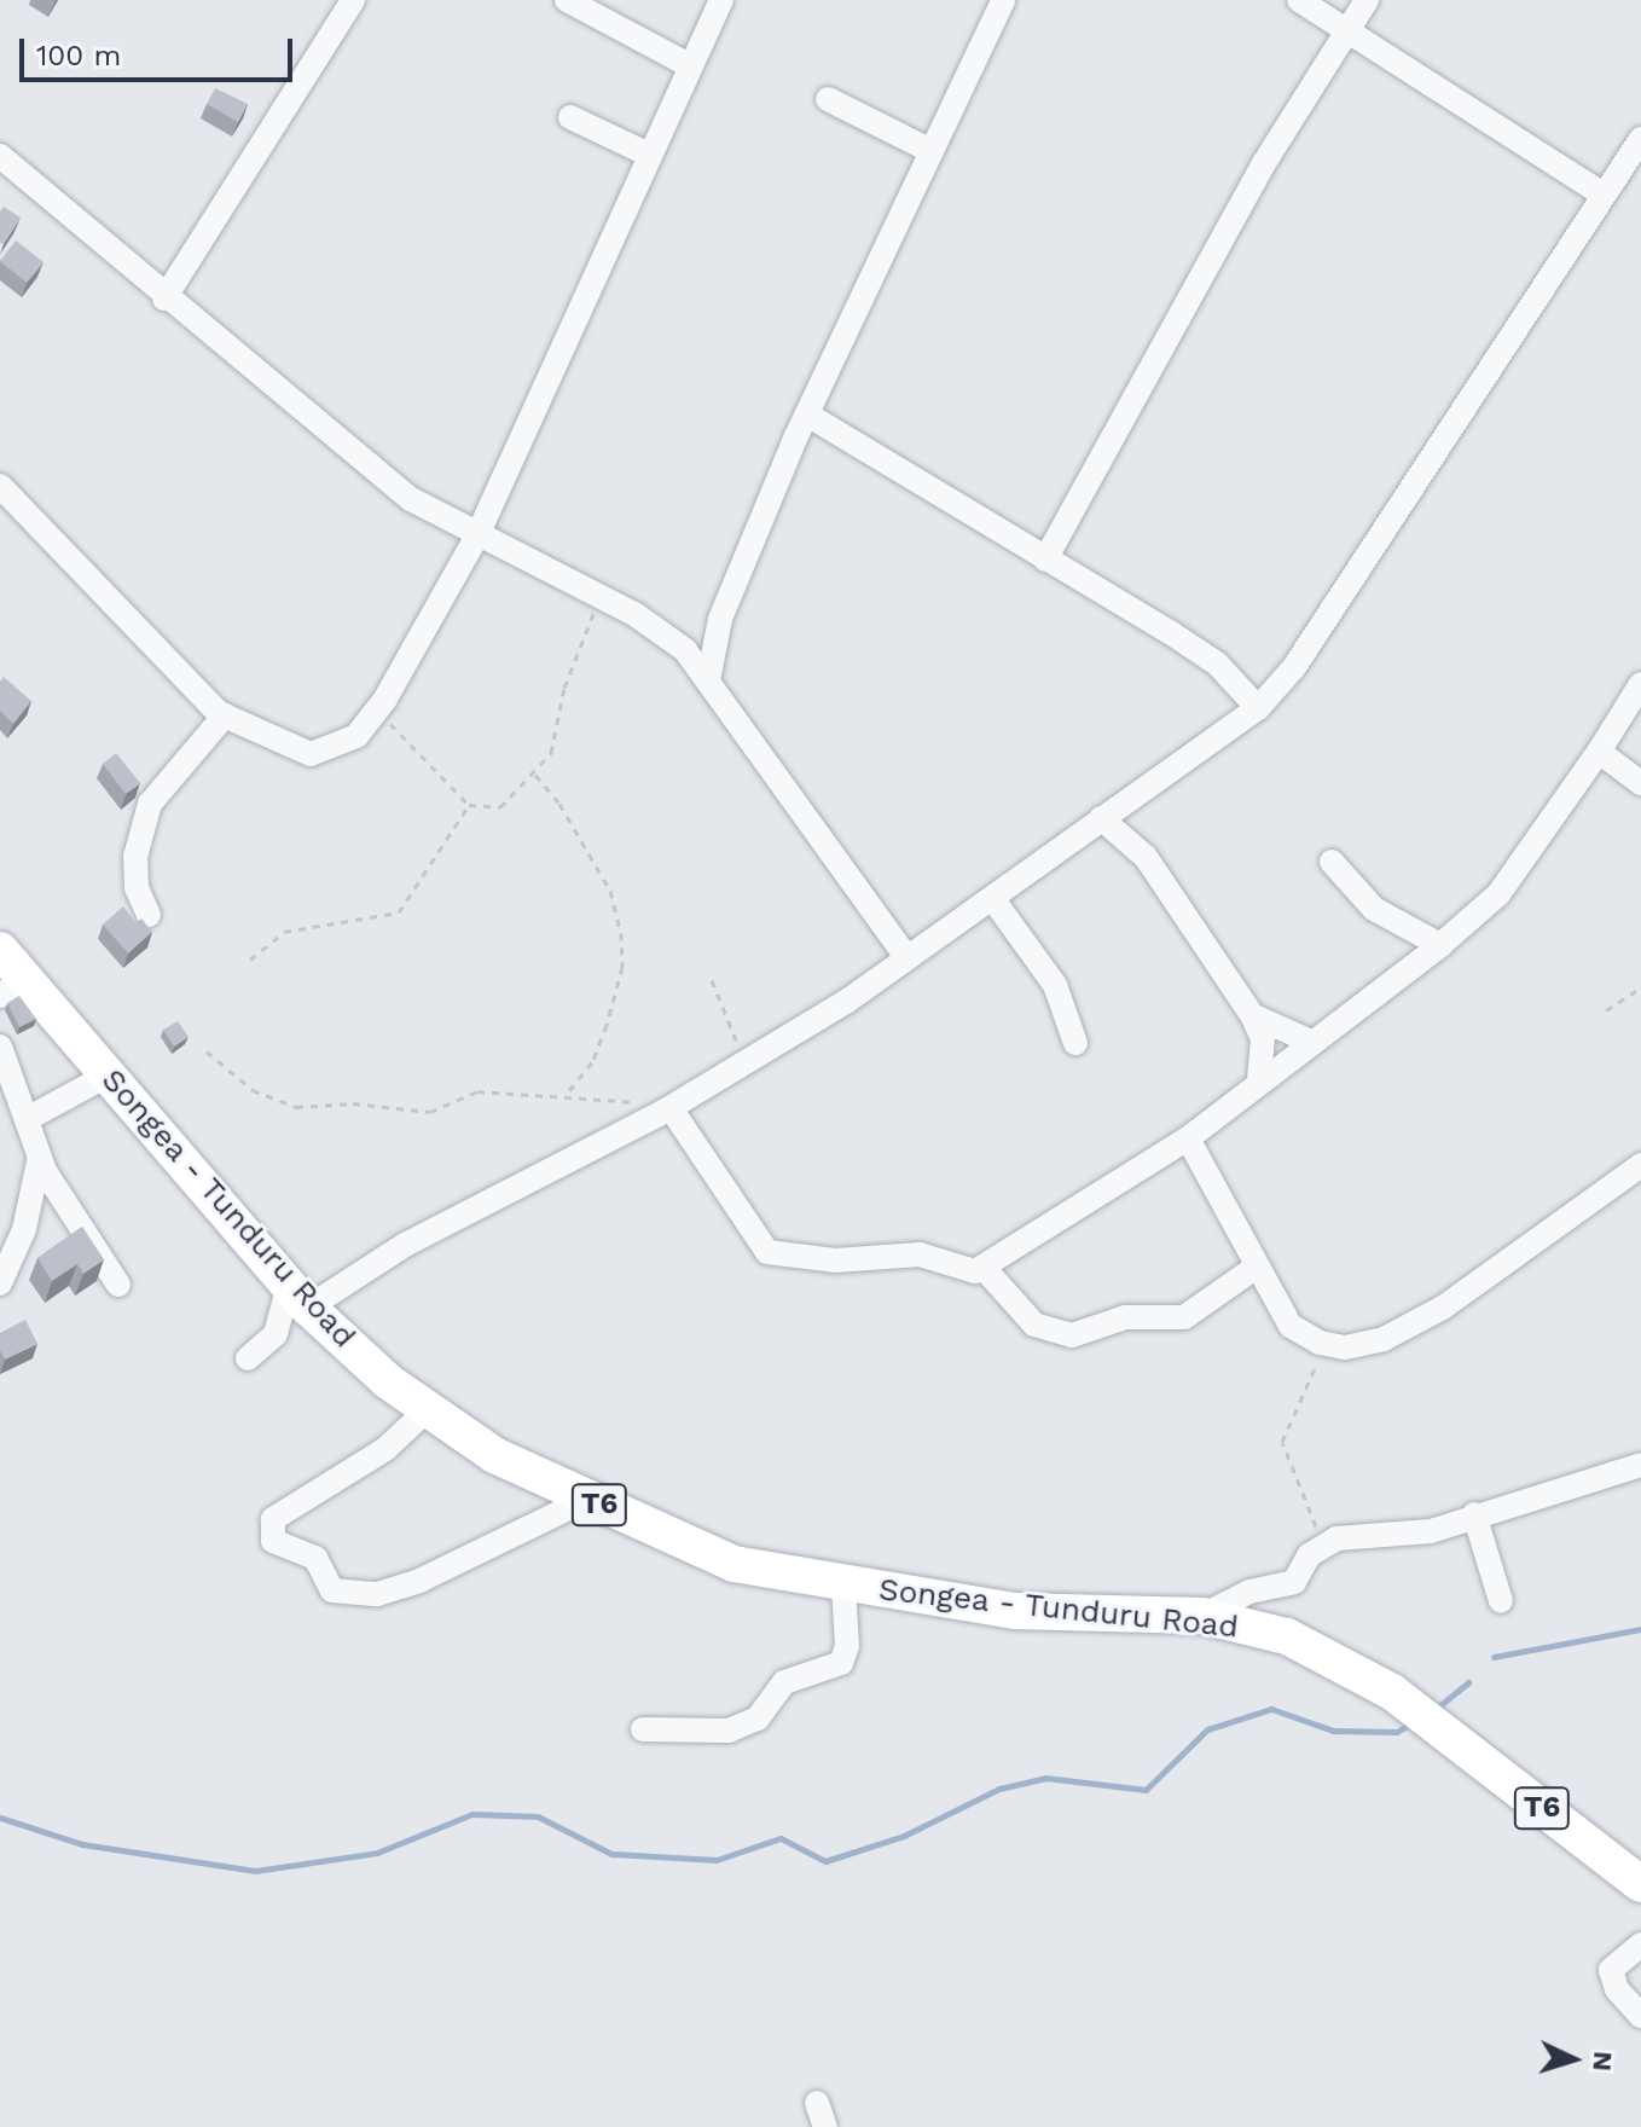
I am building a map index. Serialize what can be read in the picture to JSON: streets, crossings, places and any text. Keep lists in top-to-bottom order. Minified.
{"streets":{"highway":["Songea - Tunduru Road","T6"]},"scale_bar":"100 m","north":"right"}
